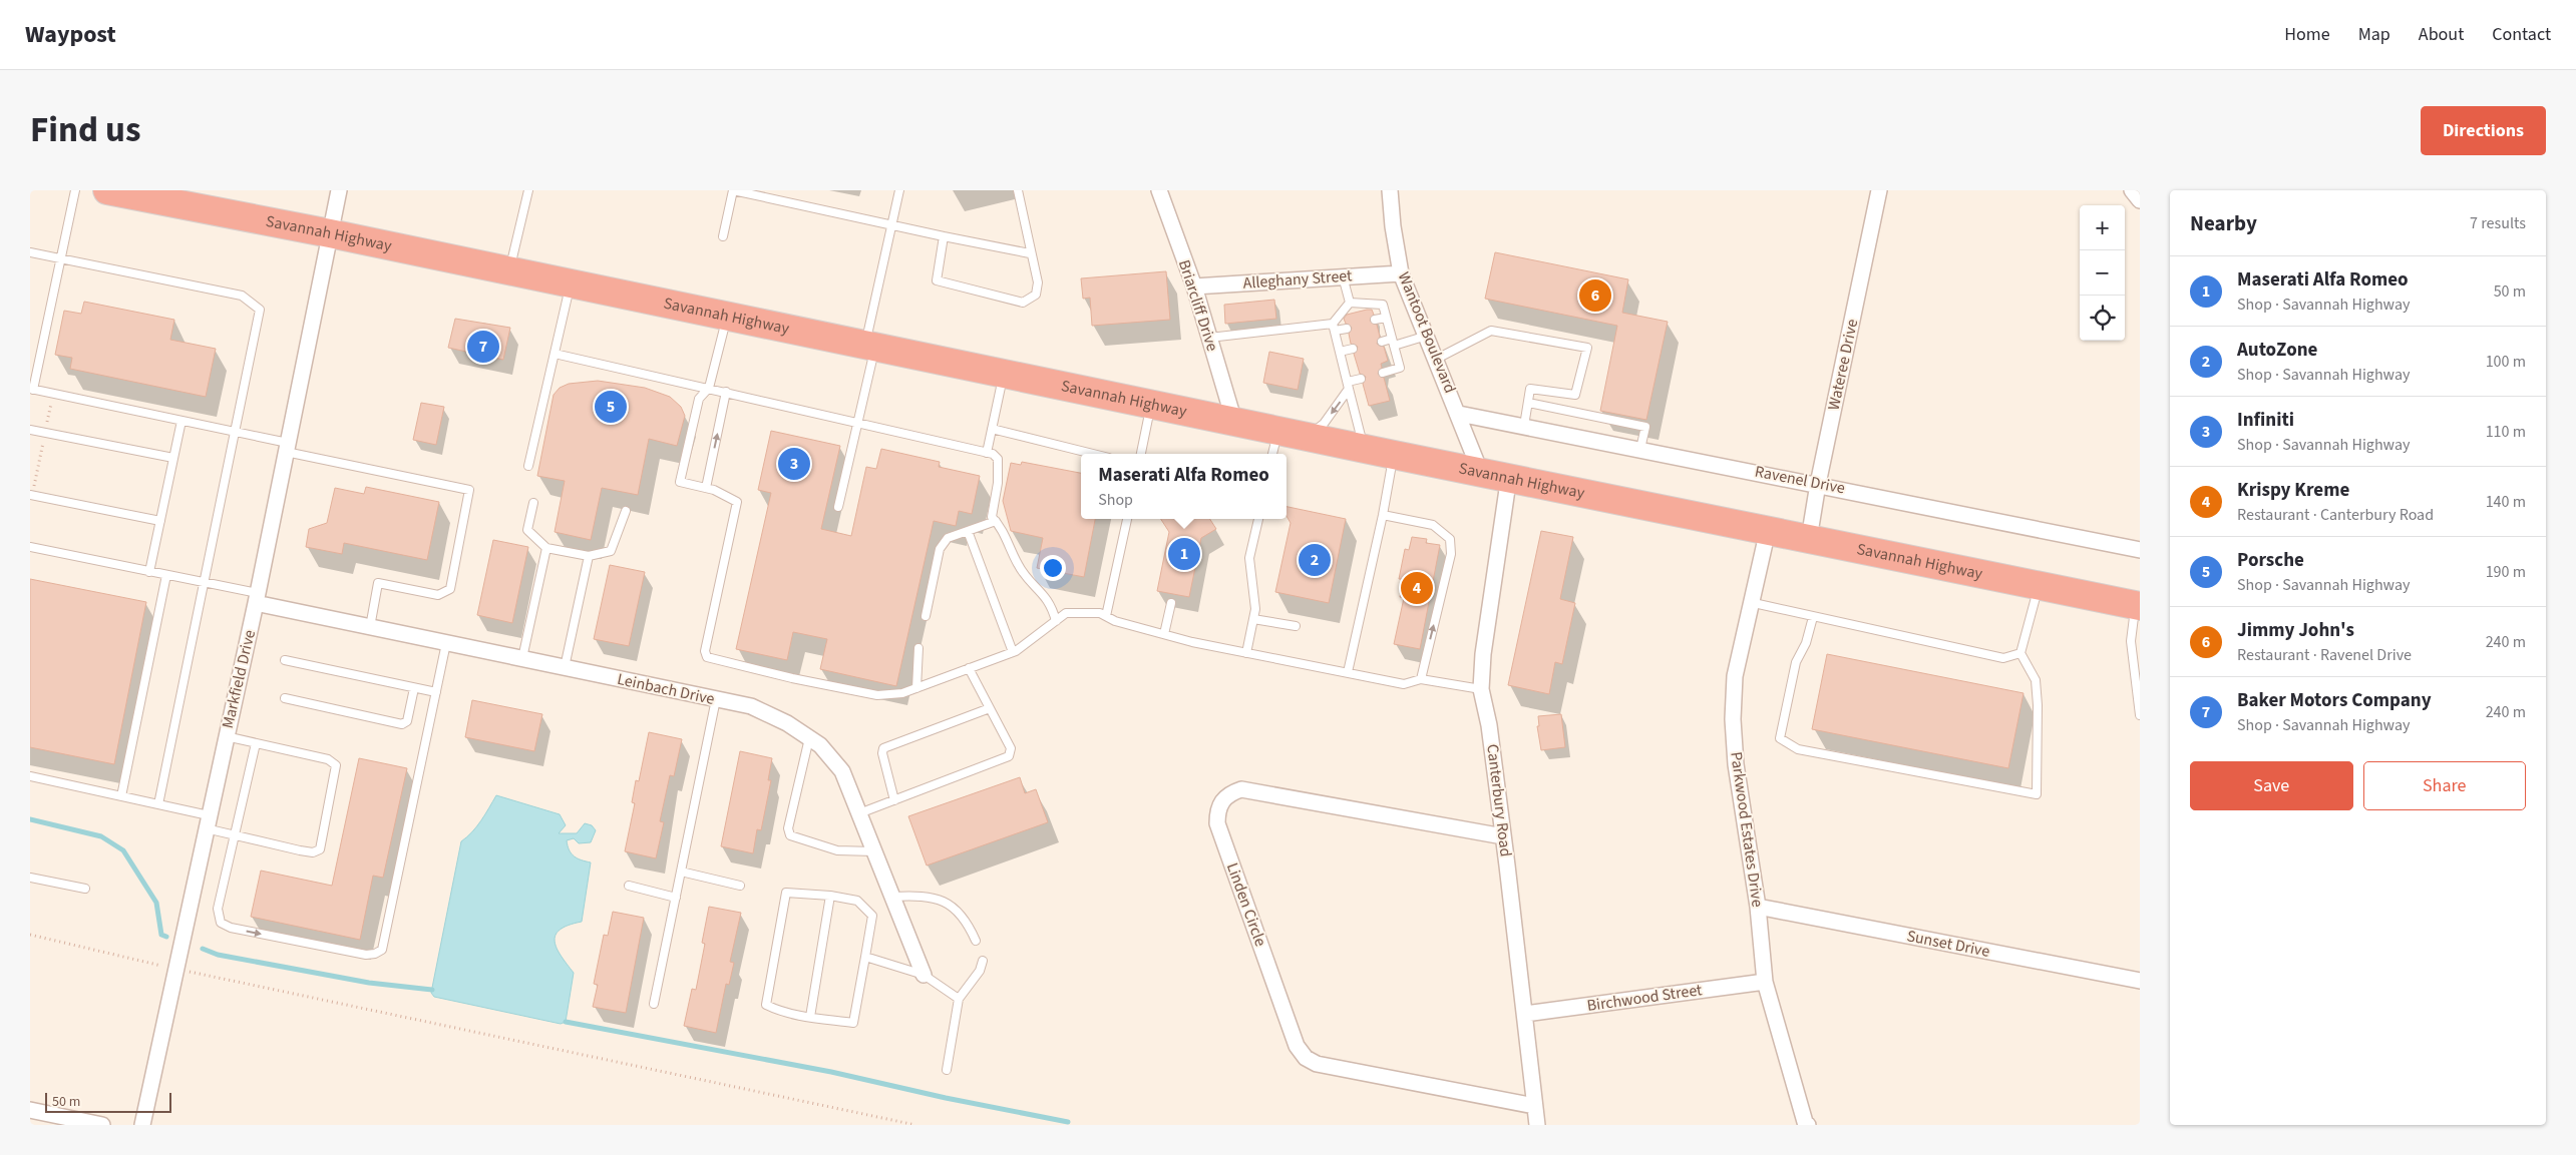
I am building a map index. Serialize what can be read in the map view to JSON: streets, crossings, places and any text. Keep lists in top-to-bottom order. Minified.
{"streets":{"highway":["Savannah Highway"],"street":["Alleghany Street","Briarcliff Drive","Wantoot Boulevard","Wateree Drive","Ravenel Drive","Markfield Drive","Leinbach Drive","Canterbury Road","Parkwood Estates Drive","Linden Circle","Sunset Drive","Birchwood Street"]},"crossings":[["Savannah Highway","Briarcliff Drive"],["Savannah Highway","Wantoot Boulevard"],["Savannah Highway","Wateree Drive"],["Savannah Highway","Markfield Drive"],["Savannah Highway","Canterbury Road"],["Savannah Highway","Parkwood Estates Drive"],["Alleghany Street","Briarcliff Drive"],["Alleghany Street","Wantoot Boulevard"],["Wantoot Boulevard","Ravenel Drive"],["Wateree Drive","Ravenel Drive"],["Markfield Drive","Leinbach Drive"],["Canterbury Road","Linden Circle"],["Canterbury Road","Birchwood Street"],["Parkwood Estates Drive","Sunset Drive"],["Parkwood Estates Drive","Birchwood Street"]],"scale_bar":"50 m","page":{"header":"Waypost","nav":["Home","Map","About","Contact"],"title":"Find us","buttons":["Directions",["Save","Share"]],"heading":["Nearby","7 results"],"map_buttons":["+","−"],"list":[{"mark":"1","name":"Maserati Alfa Romeo","note":"Shop · Savannah Highway","value":"50 m"},{"mark":"2","name":"AutoZone","note":"Shop · Savannah Highway","value":"100 m"},{"mark":"3","name":"Infiniti","note":"Shop · Savannah Highway","value":"110 m"},{"mark":"4","name":"Krispy Kreme","note":"Restaurant · Canterbury Road","value":"140 m"},{"mark":"5","name":"Porsche","note":"Shop · Savannah Highway","value":"190 m"},{"mark":"6","name":"Jimmy John's","note":"Restaurant · Ravenel Drive","value":"240 m"},{"mark":"7","name":"Baker Motors Company","note":"Shop · Savannah Highway","value":"240 m"}],"pins":["6","7","5","3","1","2","4"],"popup":["Maserati Alfa Romeo","Shop"],"scale":"50 m"}}
